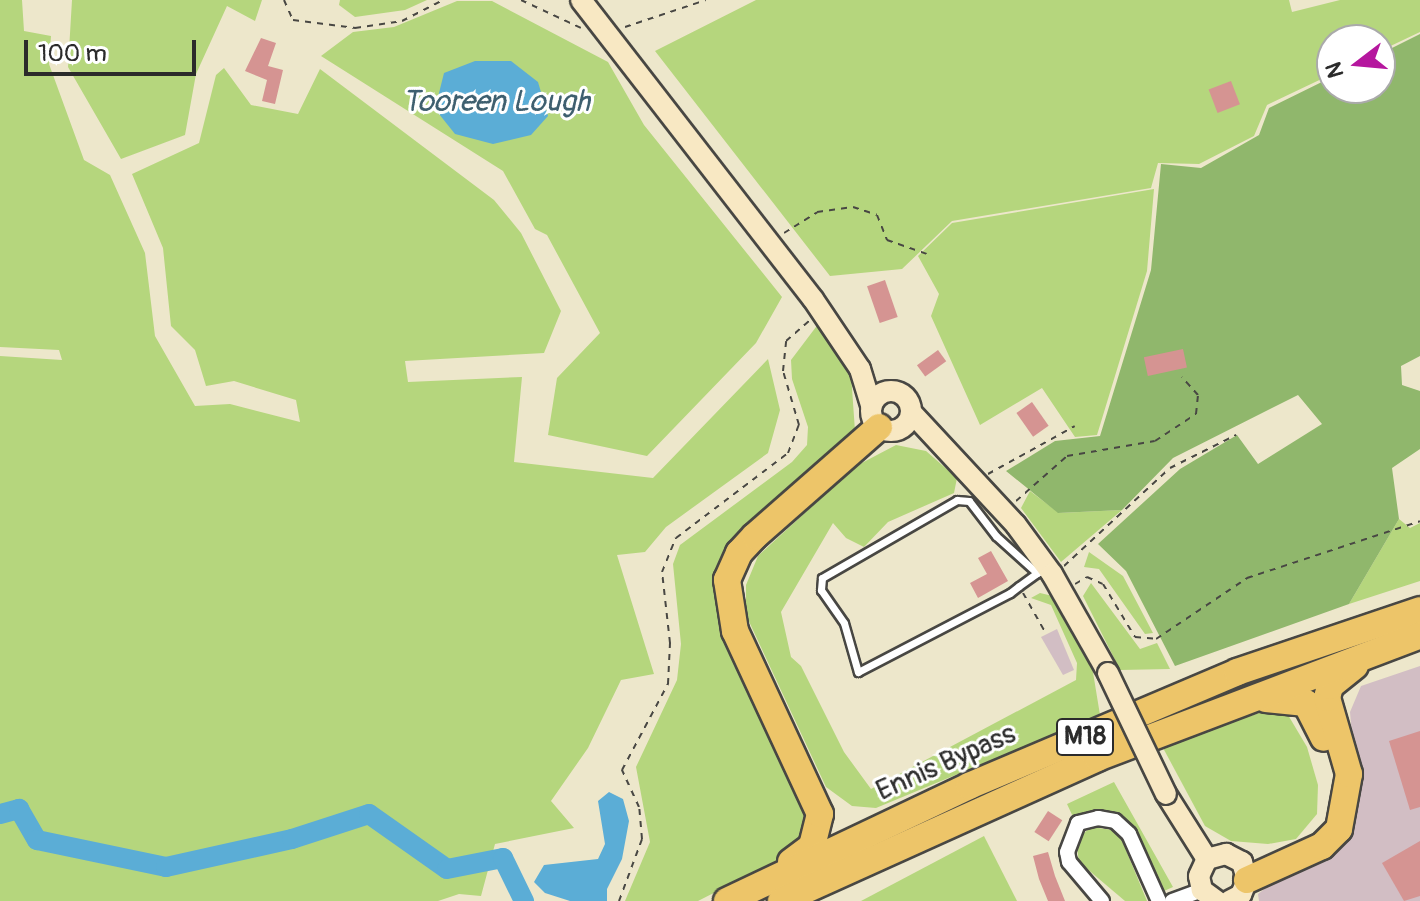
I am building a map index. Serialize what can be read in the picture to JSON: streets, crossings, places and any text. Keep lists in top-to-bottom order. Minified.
{"streets":{"highway":["M18","Ennis Bypass"]},"water":["Tooreen Lough"],"scale_bar":"100 m","north":"left"}
